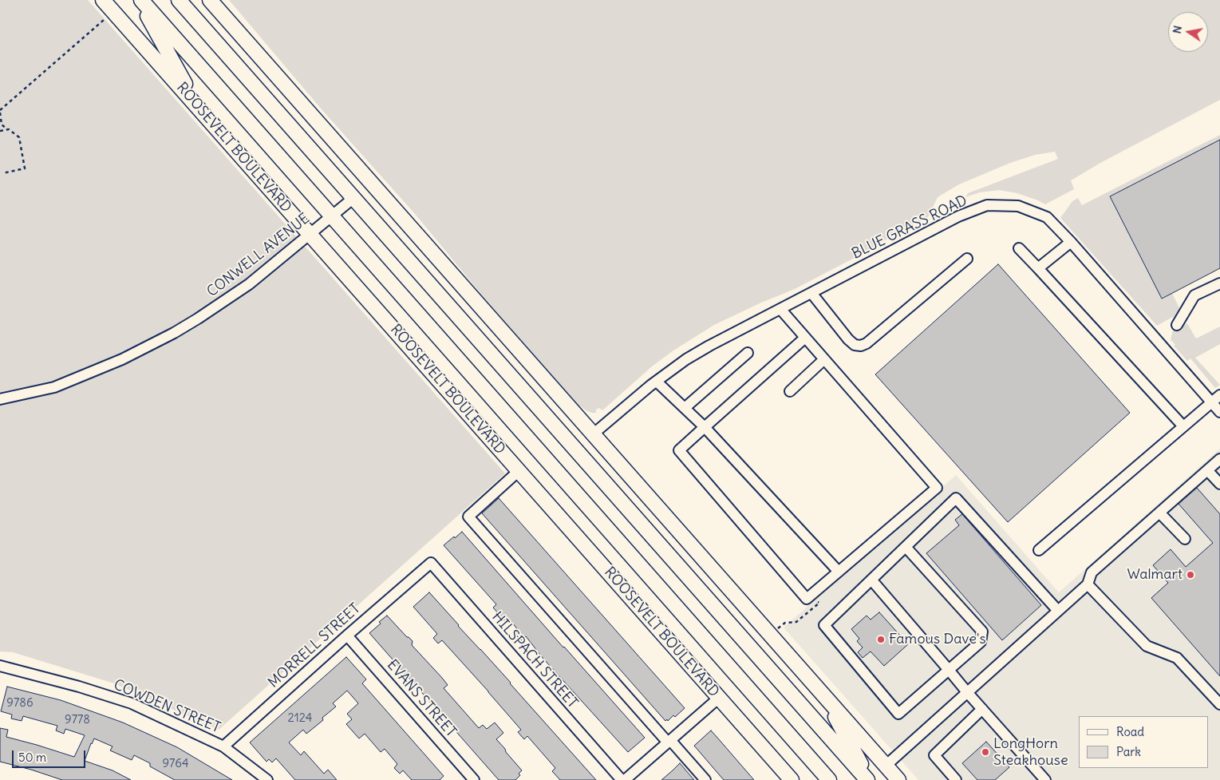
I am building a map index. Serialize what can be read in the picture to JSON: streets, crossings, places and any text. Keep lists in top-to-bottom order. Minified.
{"streets":{"highway":["ROOSEVELT BOULEVARD"],"street":["BLUE GRASS ROAD","CONWELL AVENUE","MORRELL STREET","HILSPACH STREET","EVANS STREET","COWDEN STREET"]},"crossings":[["ROOSEVELT BOULEVARD","CONWELL AVENUE"],["MORRELL STREET","HILSPACH STREET"],["MORRELL STREET","EVANS STREET"],["MORRELL STREET","COWDEN STREET"]],"places":["Walmart","Famous Dave's","LongHorn Steakhouse"],"house_numbers":["9786","2124","9778","9764"],"legend":["Road","Park"],"scale_bar":"50 m","north":"left"}
